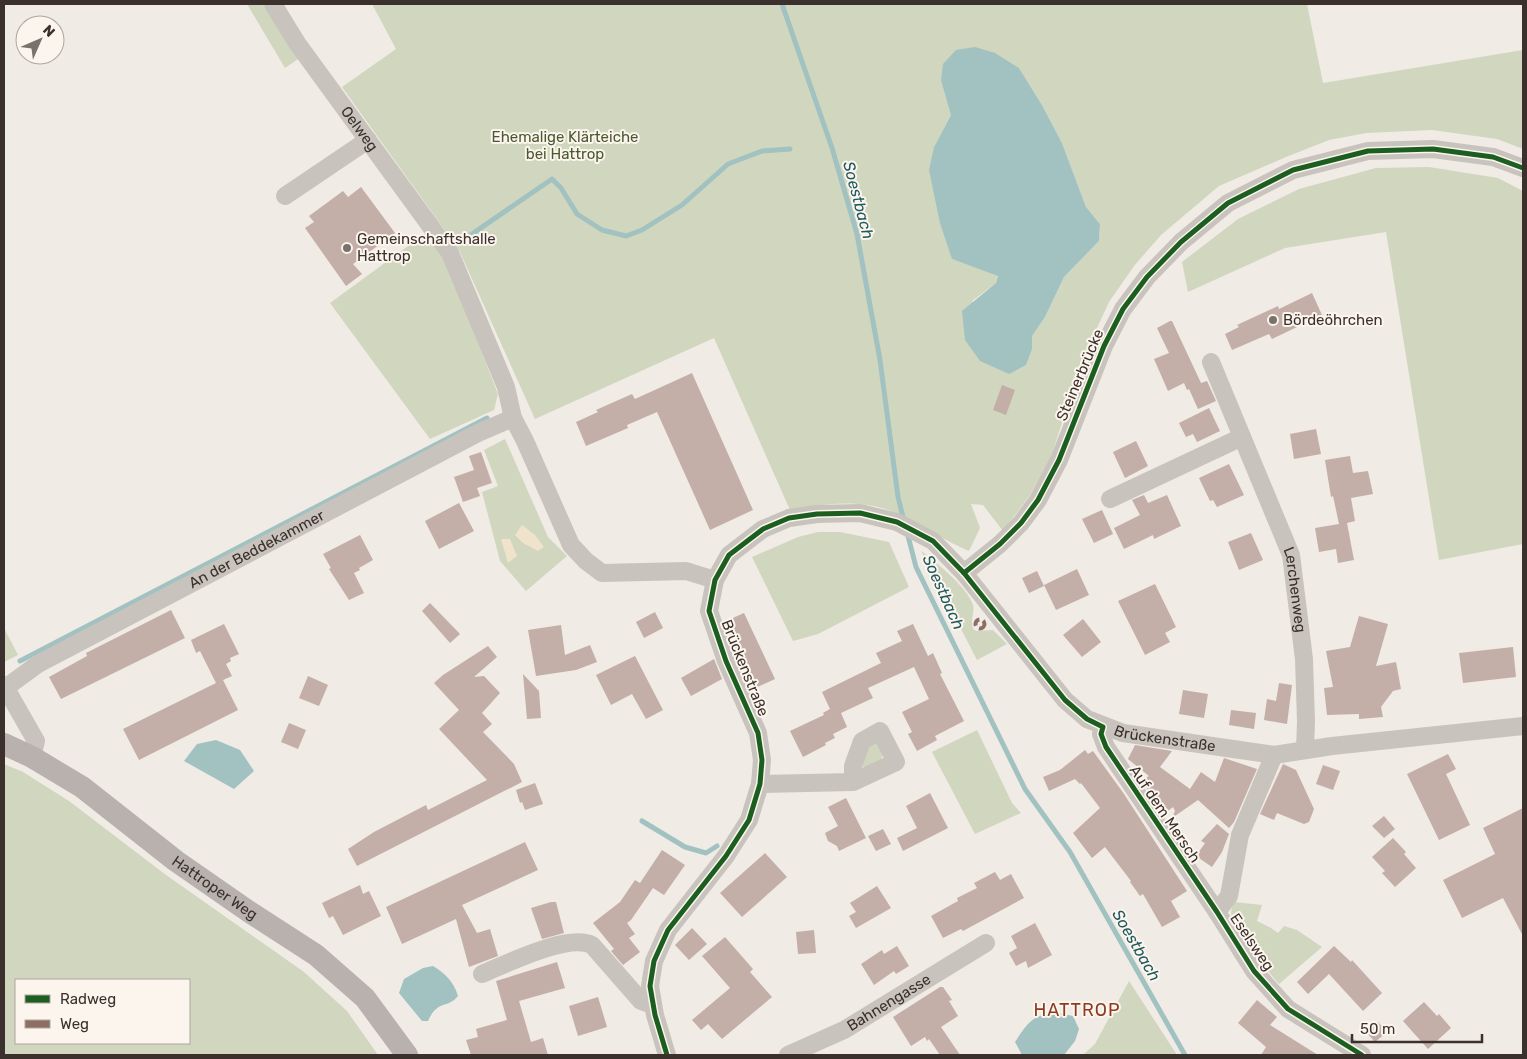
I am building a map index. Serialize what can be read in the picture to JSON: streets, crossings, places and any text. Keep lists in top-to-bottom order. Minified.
{"streets":{"main road":["Hattroper Weg"],"street":["Oelweg","Steinerbrücke","An der Beddekammer","Lerchenweg","Brückenstraße","Auf dem Mersch","Eselsweg","Bahnengasse"]},"crossings":[["Oelweg","An der Beddekammer"],["Steinerbrücke","Brückenstraße"],["Lerchenweg","Brückenstraße"],["Brückenstraße","Auf dem Mersch"],["Auf dem Mersch","Eselsweg"]],"districts":["HATTROP"],"water":["Soestbach"],"parks":["Ehemalige Klärteiche bei Hattrop"],"places":["Gemeinschaftshalle Hattrop","Bördeöhrchen"],"legend":["Radweg","Weg"],"scale_bar":"50 m","north":"top right"}
